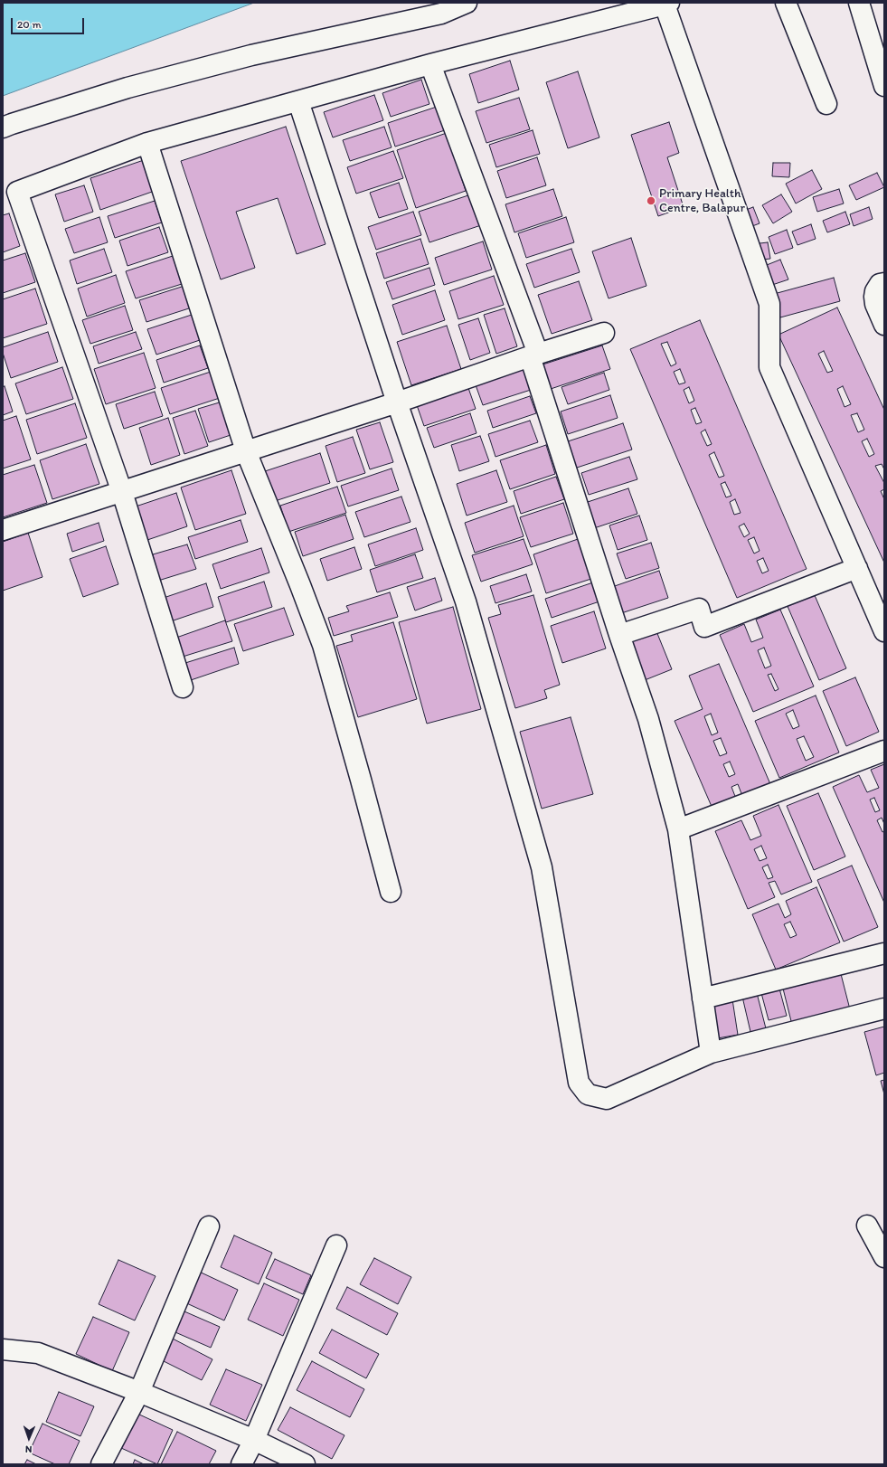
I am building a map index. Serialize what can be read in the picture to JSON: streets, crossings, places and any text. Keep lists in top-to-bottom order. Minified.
{"places":["Primary Health Centre, Balapur"],"scale_bar":"20 m","north":"bottom"}
